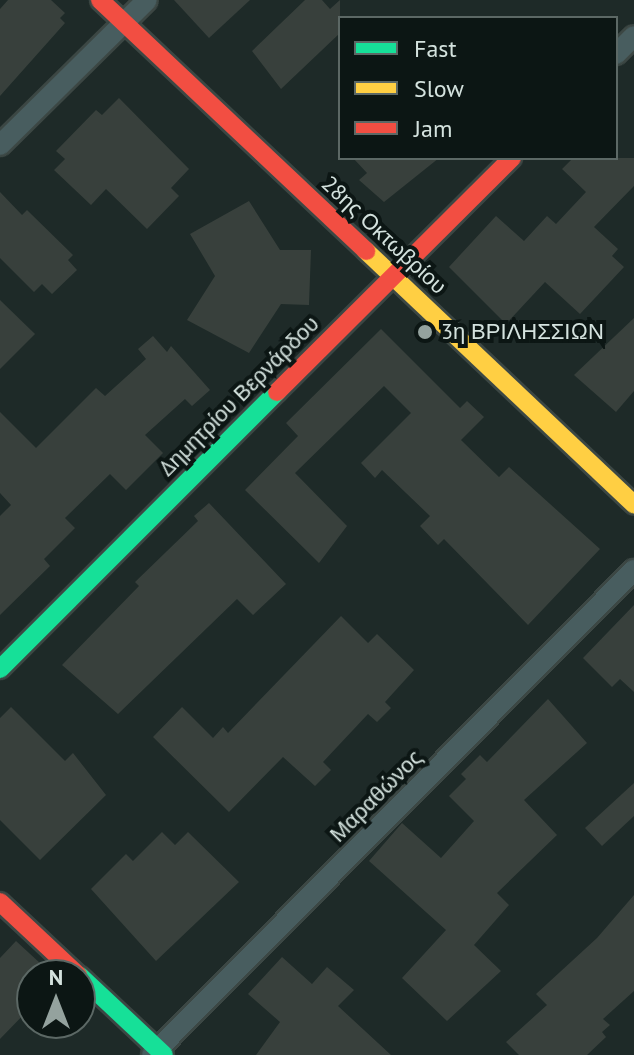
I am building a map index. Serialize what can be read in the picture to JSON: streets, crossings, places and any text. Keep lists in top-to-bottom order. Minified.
{"streets":{"street":["28ης Οκτωβρίου","Δημητρίου Βερνάρδου","Μαραθώνος"]},"crossings":[["28ης Οκτωβρίου","Δημητρίου Βερνάρδου"]],"places":["3η ΒΡΙΛΗΣΣΙΩΝ"],"legend":["Fast","Slow","Jam"],"north":"top"}
